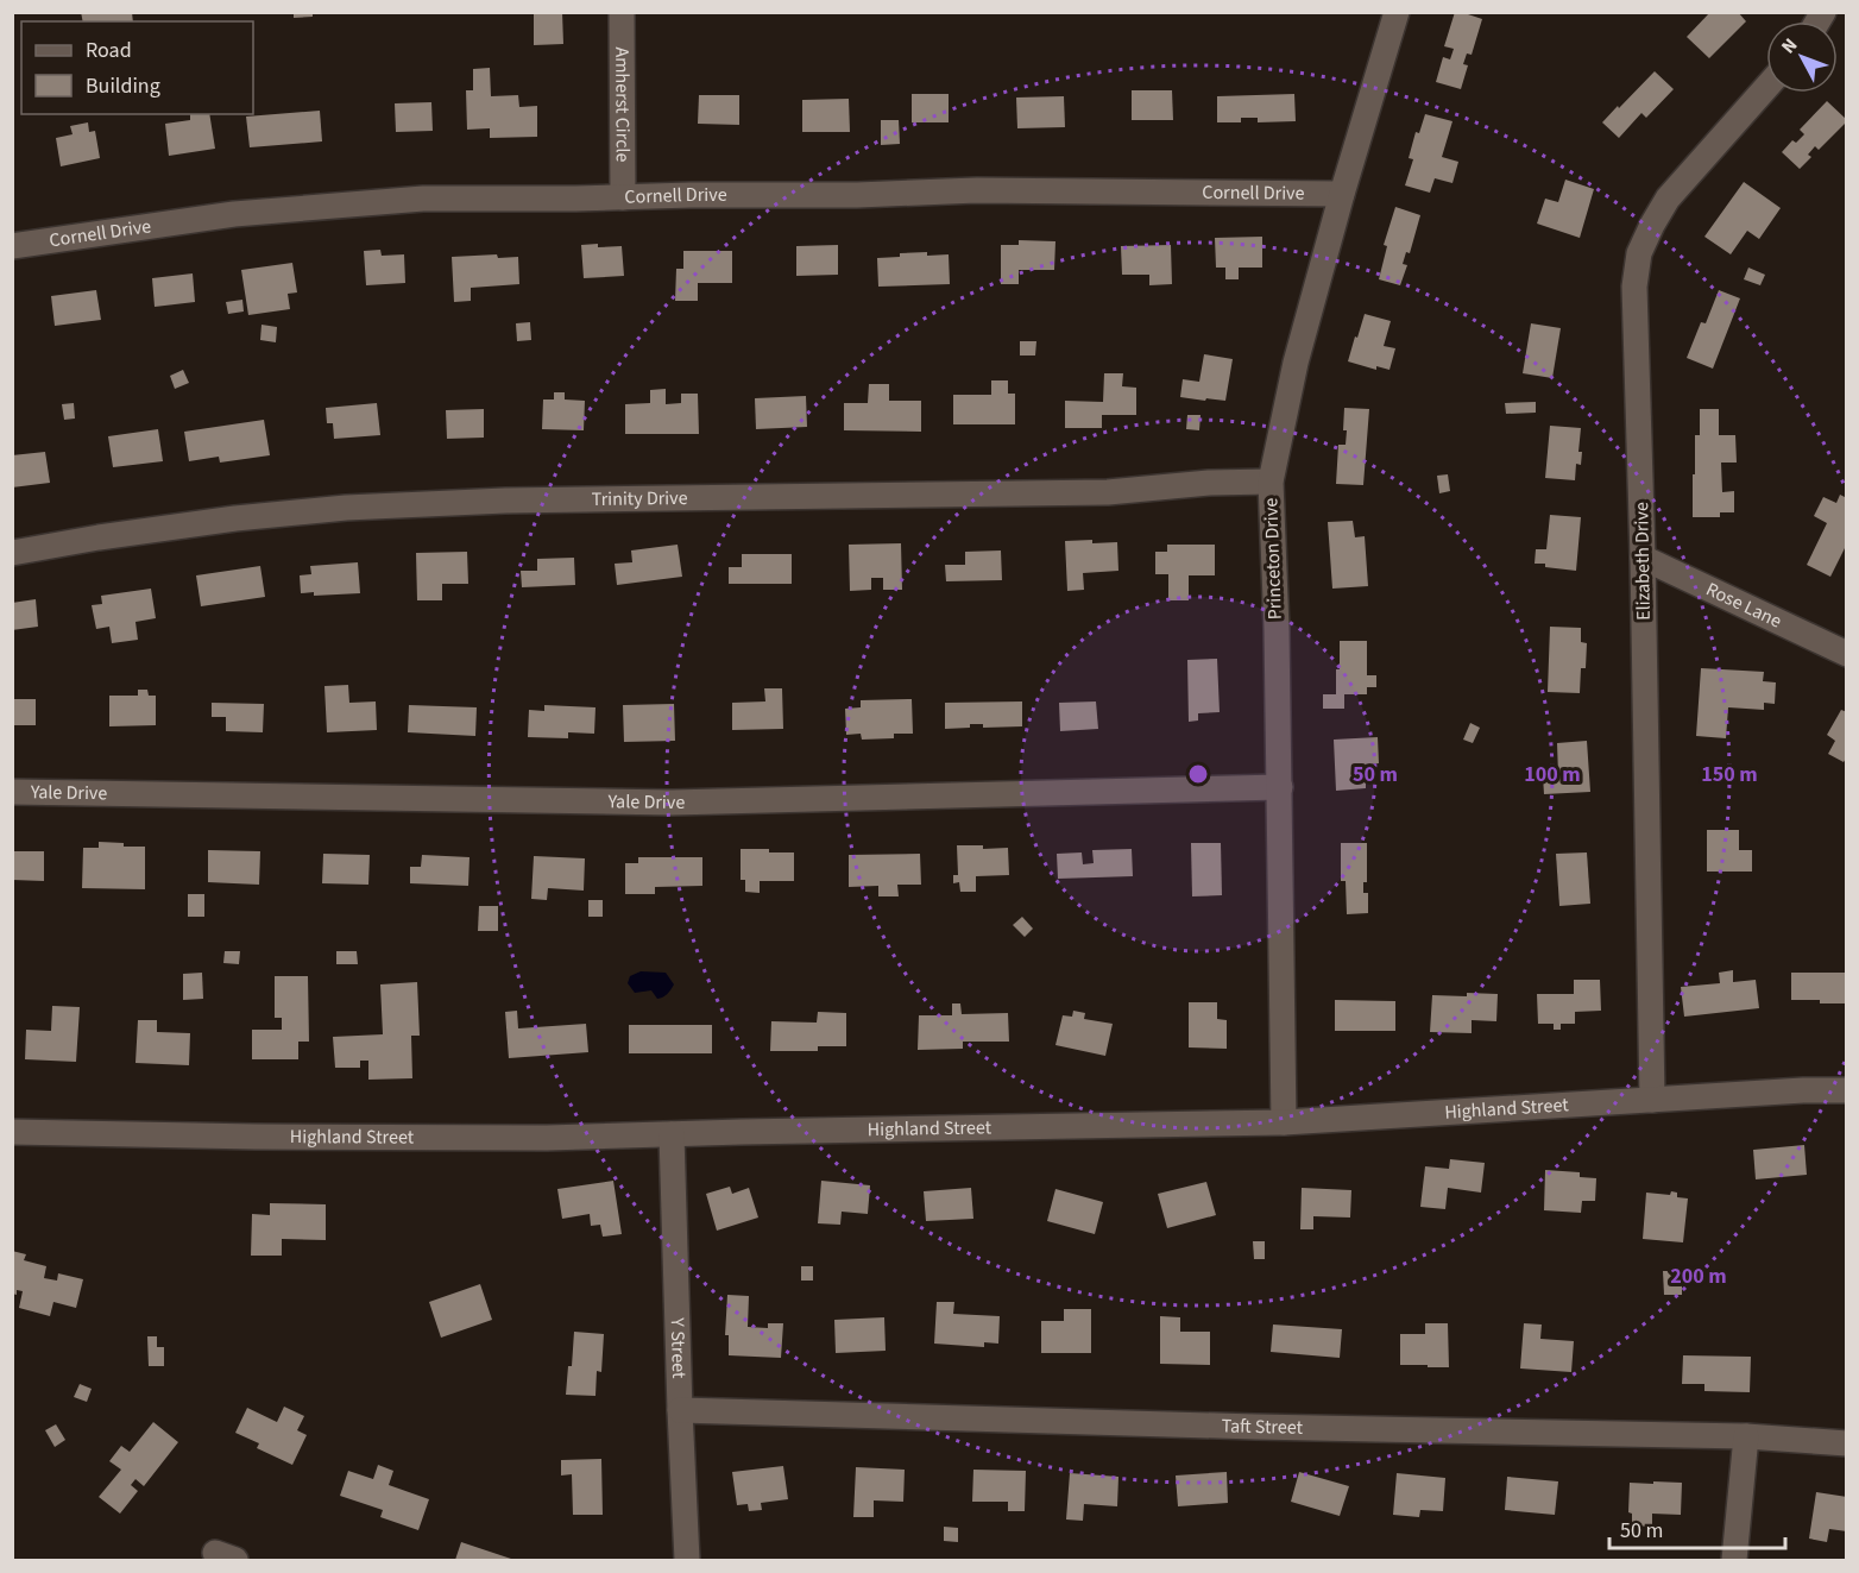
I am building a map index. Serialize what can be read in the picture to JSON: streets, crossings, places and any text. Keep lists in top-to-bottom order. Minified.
{"streets":{"street":["Amherst Circle","Cornell Drive","Trinity Drive","Princeton Drive","Elizabeth Drive","Rose Lane","Yale Drive","Highland Street","Y Street","Taft Street"]},"crossings":[["Amherst Circle","Cornell Drive"],["Cornell Drive","Princeton Drive"],["Trinity Drive","Princeton Drive"],["Princeton Drive","Yale Drive"],["Princeton Drive","Highland Street"],["Elizabeth Drive","Rose Lane"],["Elizabeth Drive","Highland Street"],["Highland Street","Y Street"],["Y Street","Taft Street"]],"legend":["Road","Building"],"scale_bar":"50 m","north":"top left","rings":["50 m","100 m","150 m","200 m"]}
